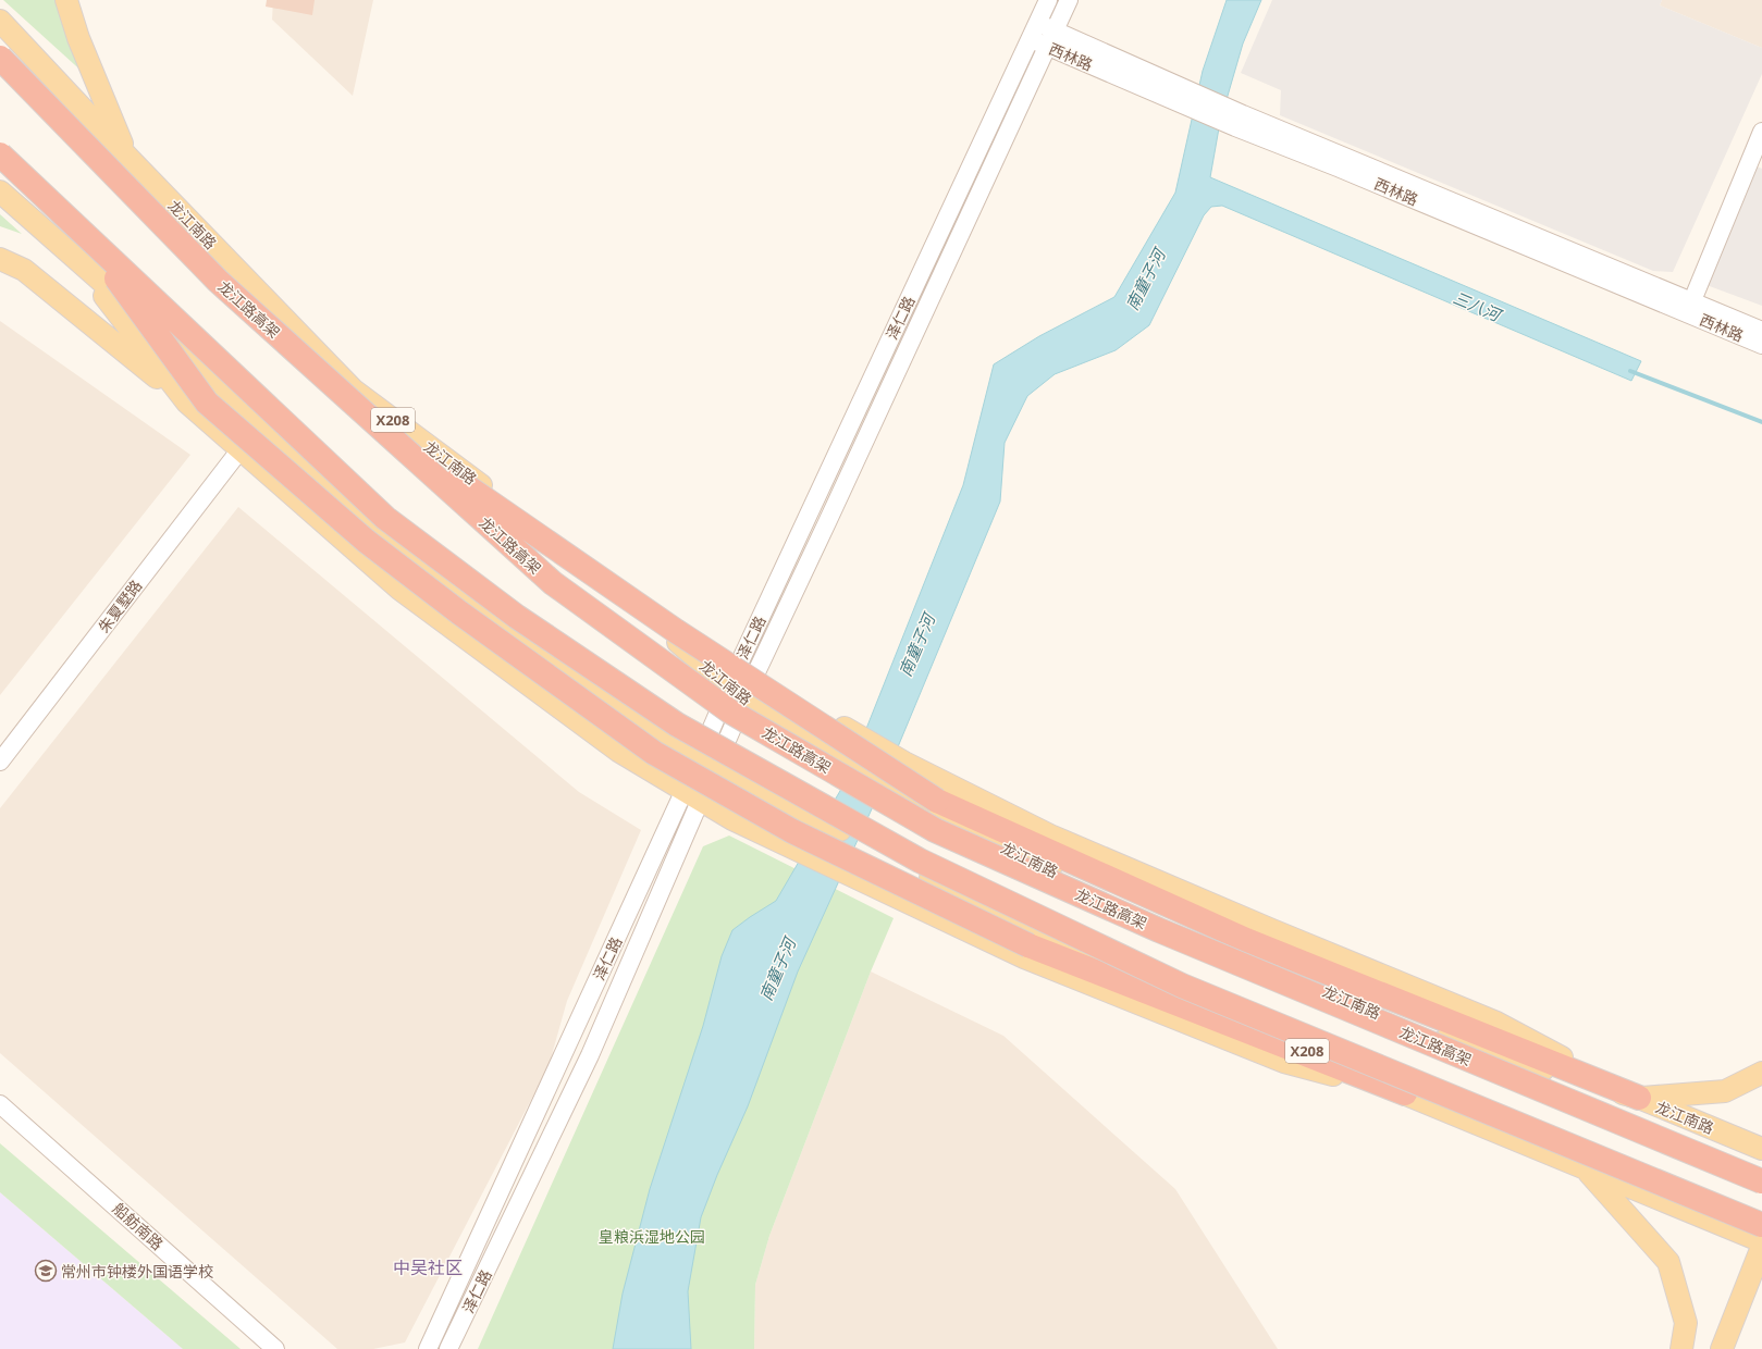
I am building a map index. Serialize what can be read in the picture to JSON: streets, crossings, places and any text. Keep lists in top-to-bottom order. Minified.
{"streets":{"highway":["龙江路高架"],"main road":["龙江南路","X208"],"street":["西林路","泽仁路","朱夏墅路","船舫南路"]},"crossings":[["西林路","泽仁路"],["龙江南路","泽仁路"],["泽仁路","X208"]],"districts":["中吴社区"],"water":["南童子河","三八河"],"parks":["皇粮浜湿地公园"],"places":{"school or university":["常州市钟楼外国语学校"]}}
